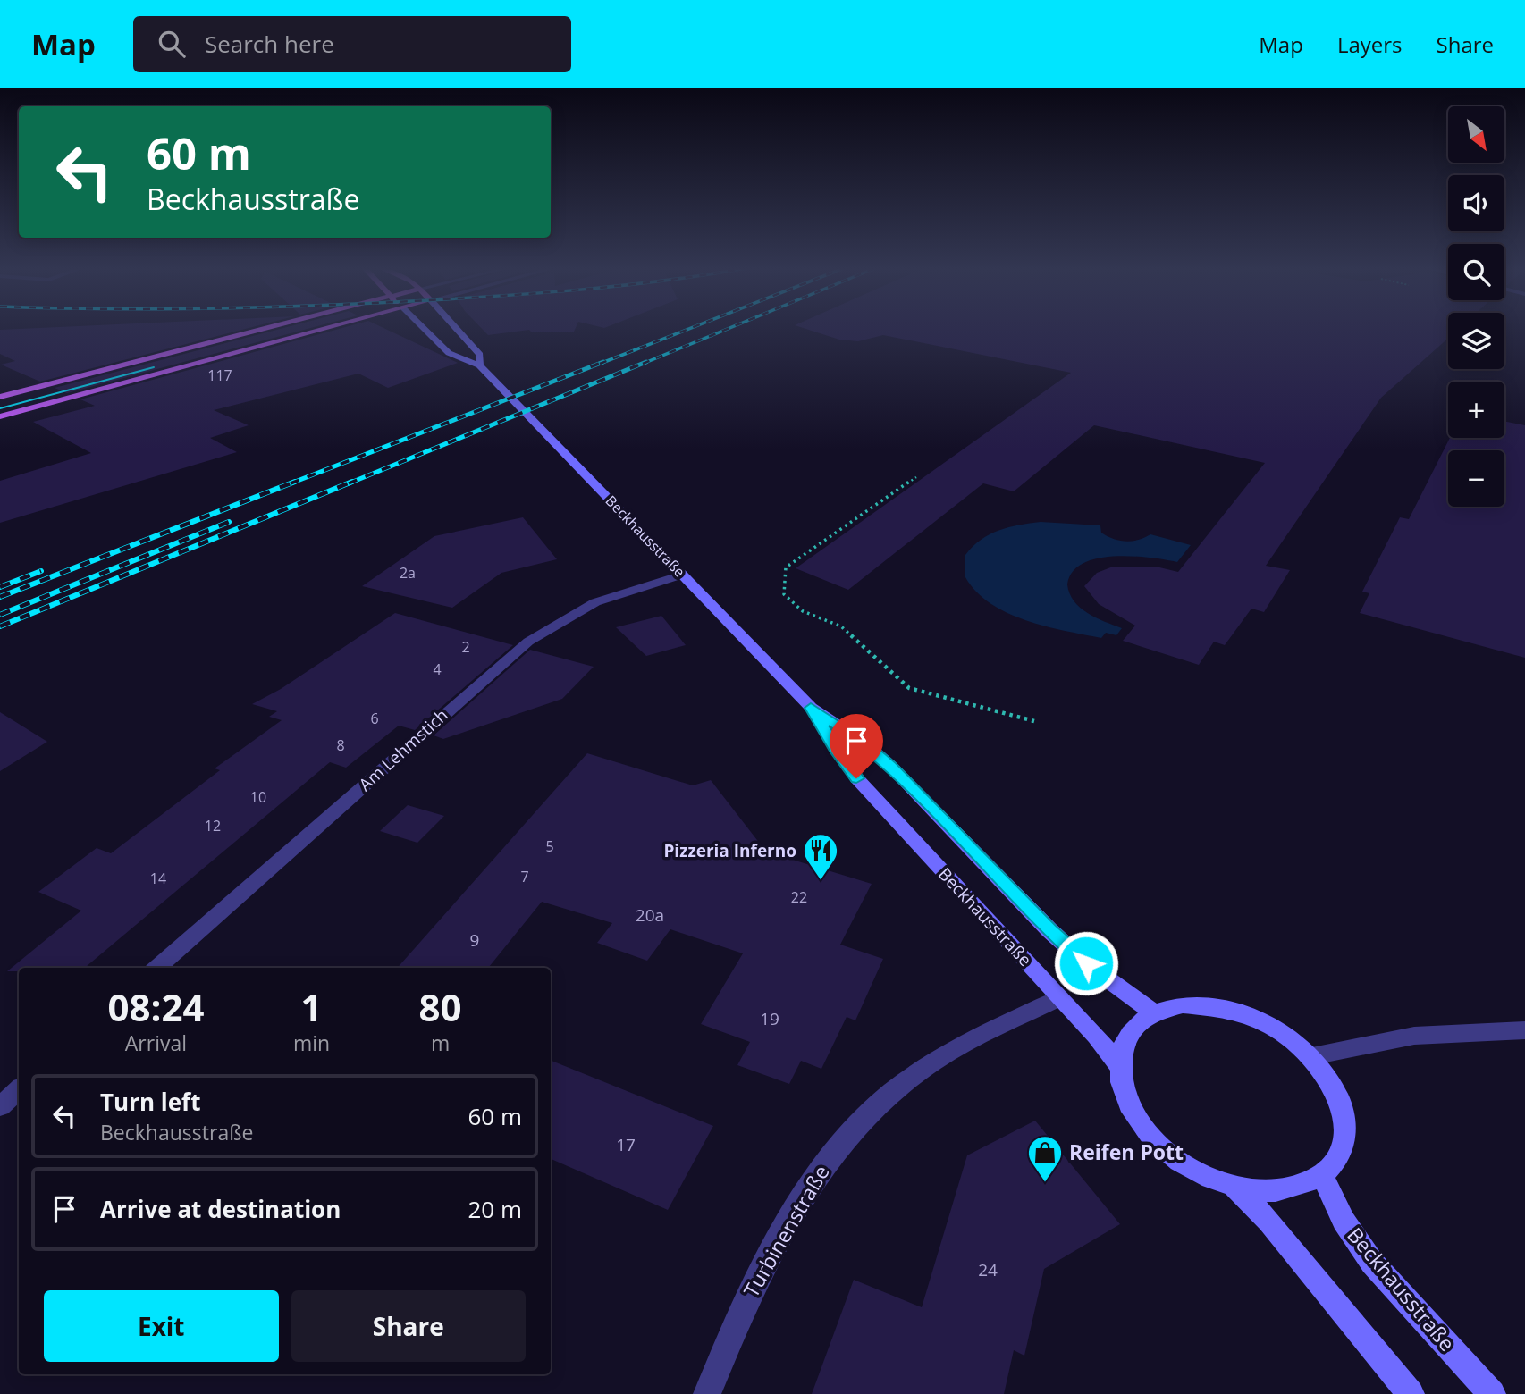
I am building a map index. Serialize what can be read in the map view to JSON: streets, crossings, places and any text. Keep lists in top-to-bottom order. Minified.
{"streets":{"main road":["Beckhausstraße"],"street":["Am Lehmstich","Turbinenstraße"]},"crossings":[["Beckhausstraße","Am Lehmstich"],["Beckhausstraße","Turbinenstraße"]],"places":{"restaurant":["Pizzeria Inferno"],"shop":["Reifen Pott"]},"house_numbers":["117","2a","2","4","6","8","10","12","5","7","14","22","20a","9","19","17","24"],"north":"bottom right","page":{"header":"Map","search":"Search here","nav":["Map","Layers","Share"],"map_buttons":["+","−"],"turn":["60 m","Beckhausstraße"],"eta":["08:24","Arrival","1","min","80","m"],"list":[{"name":"Turn left","note":"Beckhausstraße","value":"60 m"},{"name":"Arrive at destination","value":"20 m"}],"buttons":["Exit","Share"]}}
